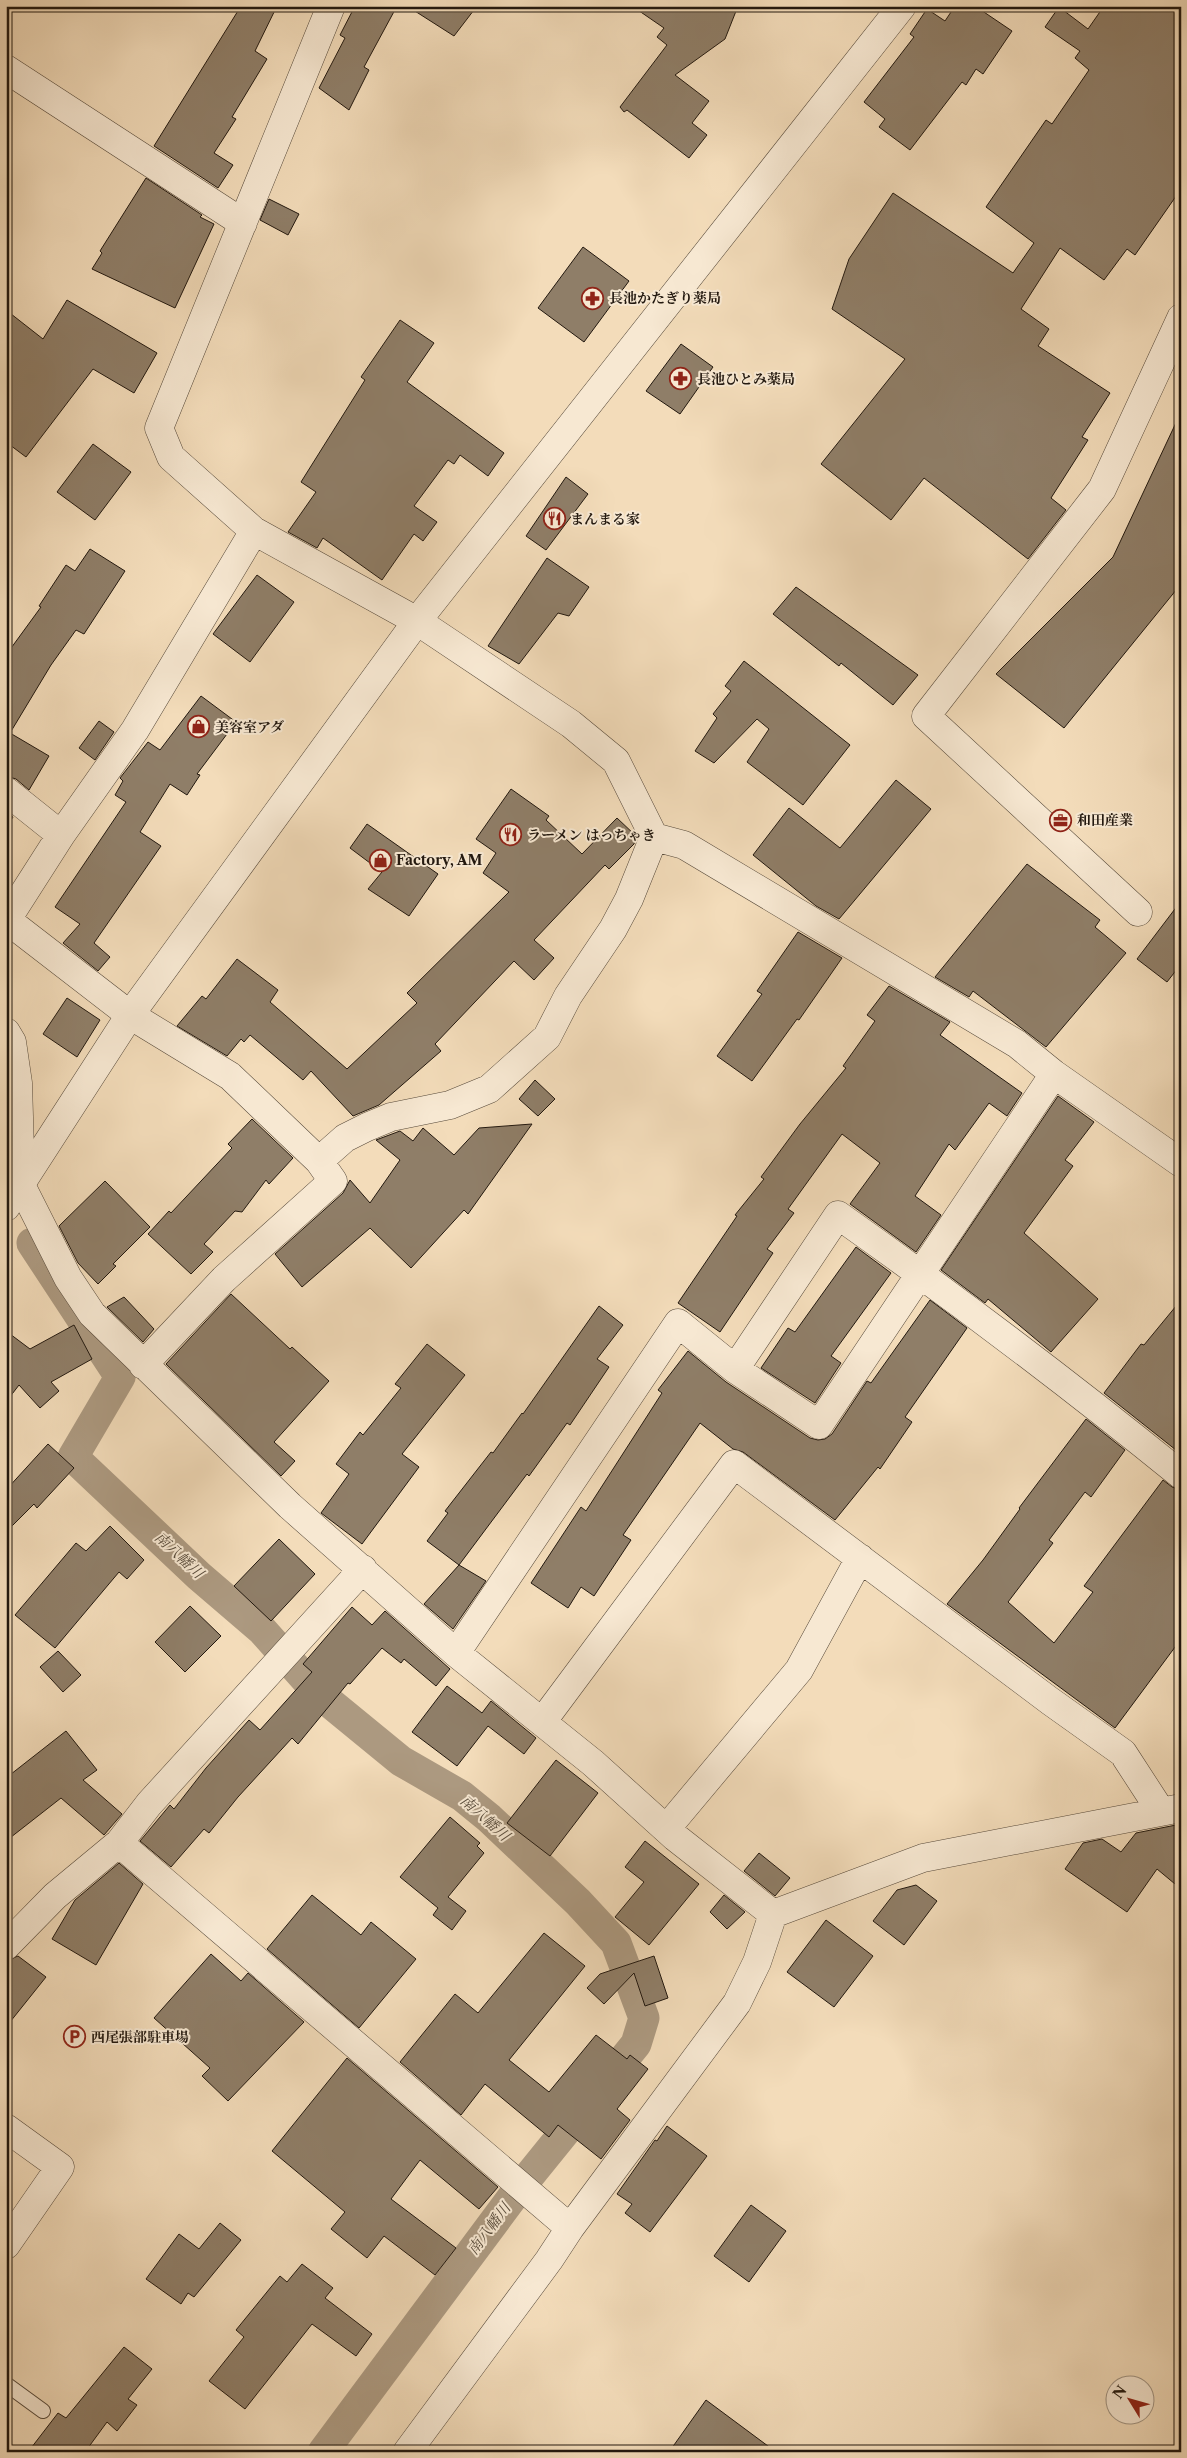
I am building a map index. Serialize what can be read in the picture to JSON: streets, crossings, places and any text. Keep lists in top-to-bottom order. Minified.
{"water":["南八幡川"],"places":{"pharmacy":["長池かたぎり薬局","長池ひとみ薬局"],"restaurant":["まんまる家","ラーメン はっちゃき"],"shop":["美容室アダ","Factory, AM"],"office":["和田産業"],"parking":["西尾張部駐車場"]},"north":"top left"}
